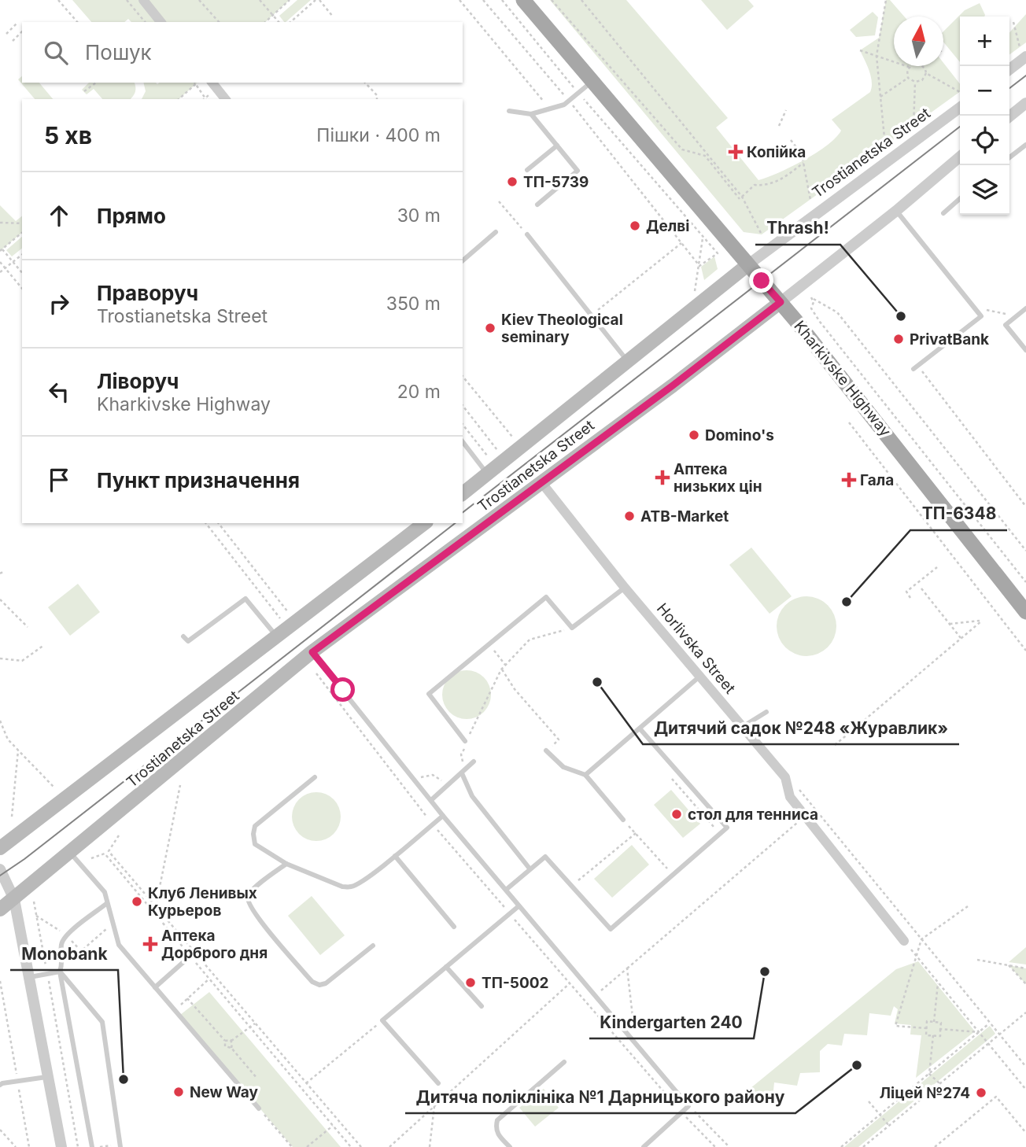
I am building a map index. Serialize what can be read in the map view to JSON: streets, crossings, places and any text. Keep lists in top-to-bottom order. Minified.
{"streets":{"main road":["Trostianetska Street","Kharkivske Highway"],"street":["Horlivska Street"]},"crossings":[["Trostianetska Street","Kharkivske Highway"],["Trostianetska Street","Horlivska Street"]],"places":{"health":["Копійка","Аптека низьких цін","Гала","Аптека Дорброго дня"],"other":["ТП-5739","Делві","Thrash!","Kiev Theological seminary","PrivatBank","Domino's","ATB-Market","ТП-6348","Дитячий садок №248 «Журавлик»","стол для тенниса","Клуб Ленивых Курьеров","Kindergarten 240","ТП-5002","Дитяча поліклініка №1 Дарницького району","Monobank","New Way","Ліцей №274"]},"north":"top","page":{"map_buttons":["+","−"],"search":"Пошук","heading":["5 хв","Пішки · 400 m"],"list":[["Прямо","30 m"],["Праворуч","Trostianetska Street","350 m"],["Ліворуч","Kharkivske Highway","20 m"],"Пункт призначення"]}}
